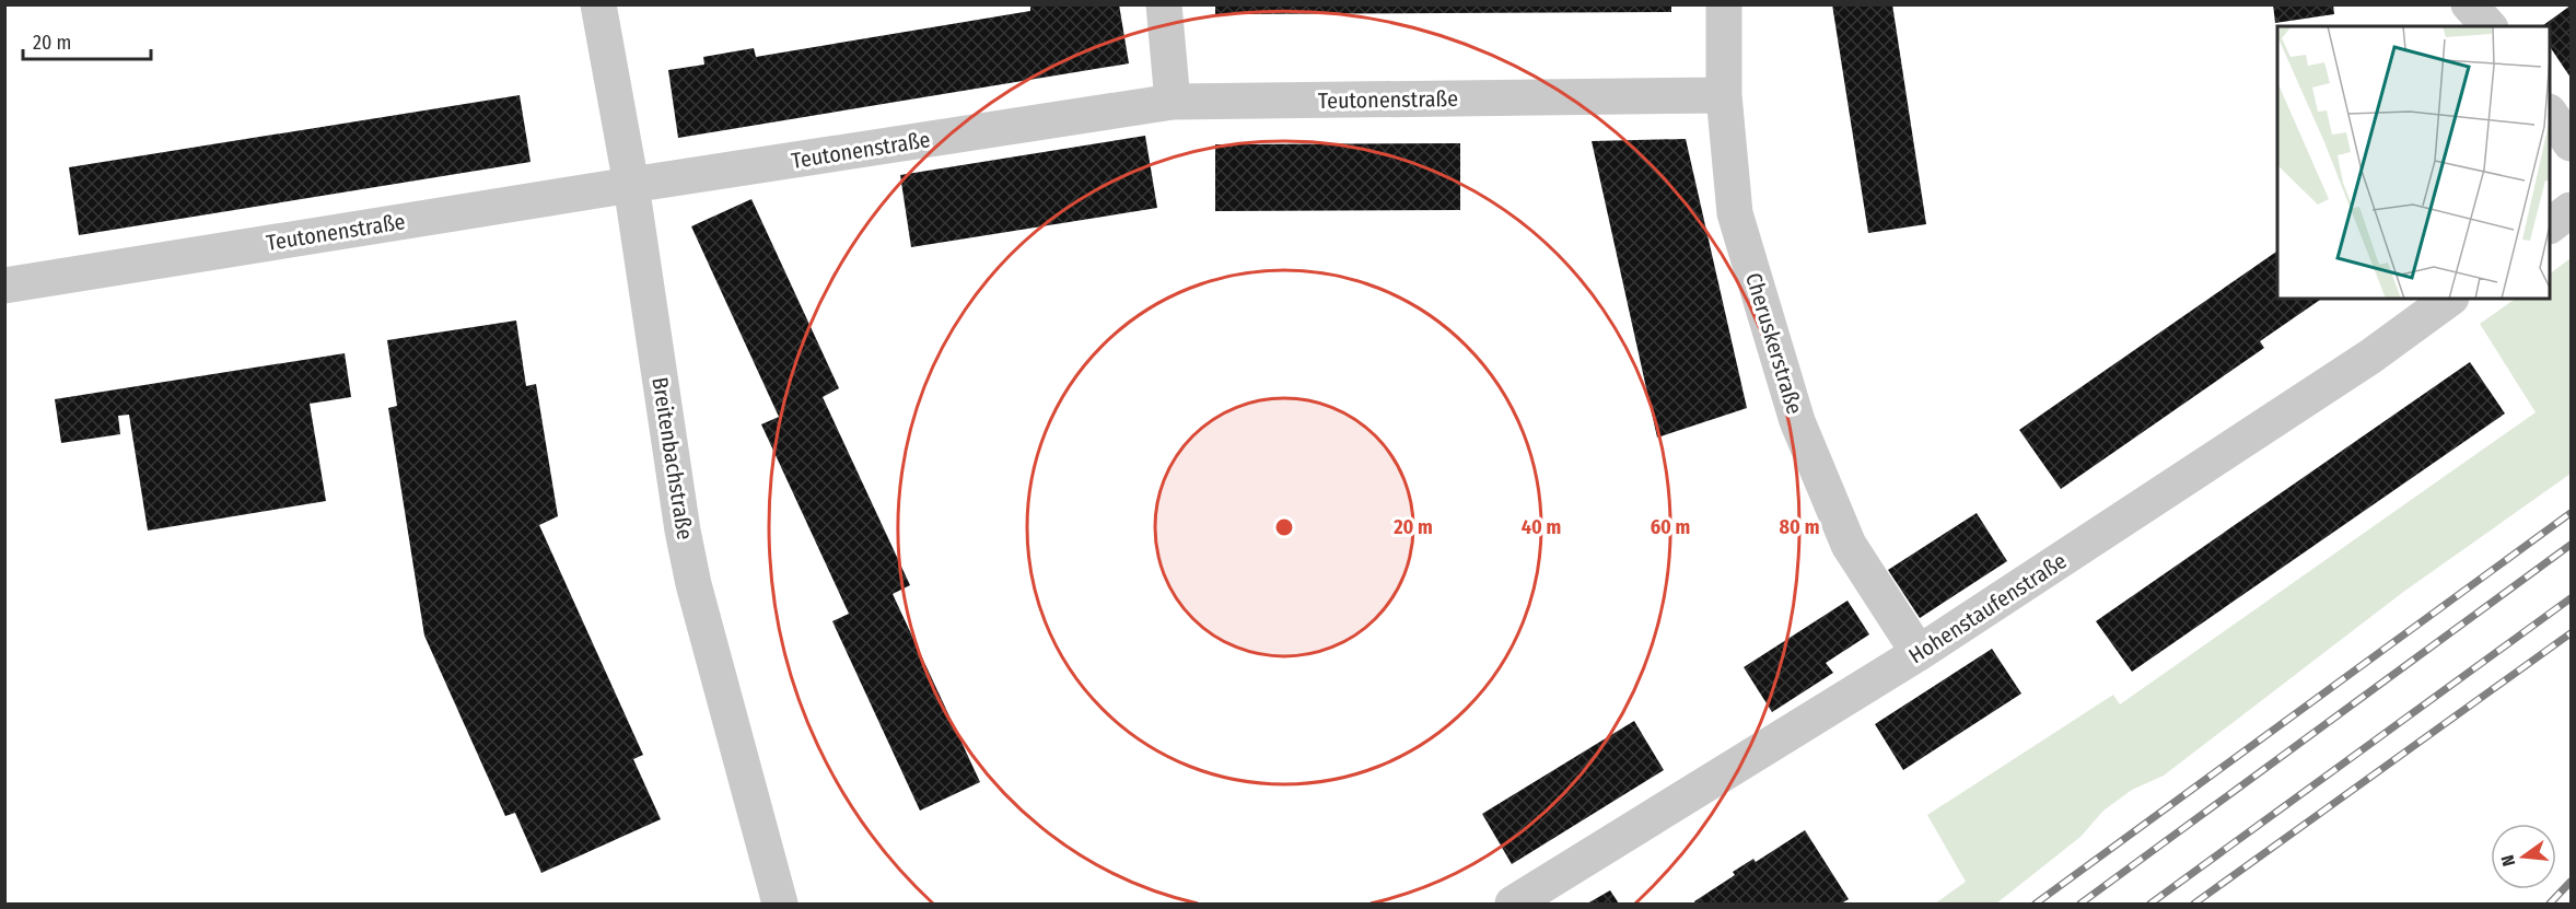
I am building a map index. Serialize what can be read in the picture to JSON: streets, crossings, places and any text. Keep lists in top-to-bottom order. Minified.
{"streets":{"street":["Teutonenstraße","Cheruskerstraße","Breitenbachstraße","Hohenstaufenstraße"]},"crossings":[["Teutonenstraße","Cheruskerstraße"],["Teutonenstraße","Breitenbachstraße"],["Cheruskerstraße","Hohenstaufenstraße"]],"scale_bar":"20 m","north":"left","rings":["20 m","40 m","60 m","80 m"]}
